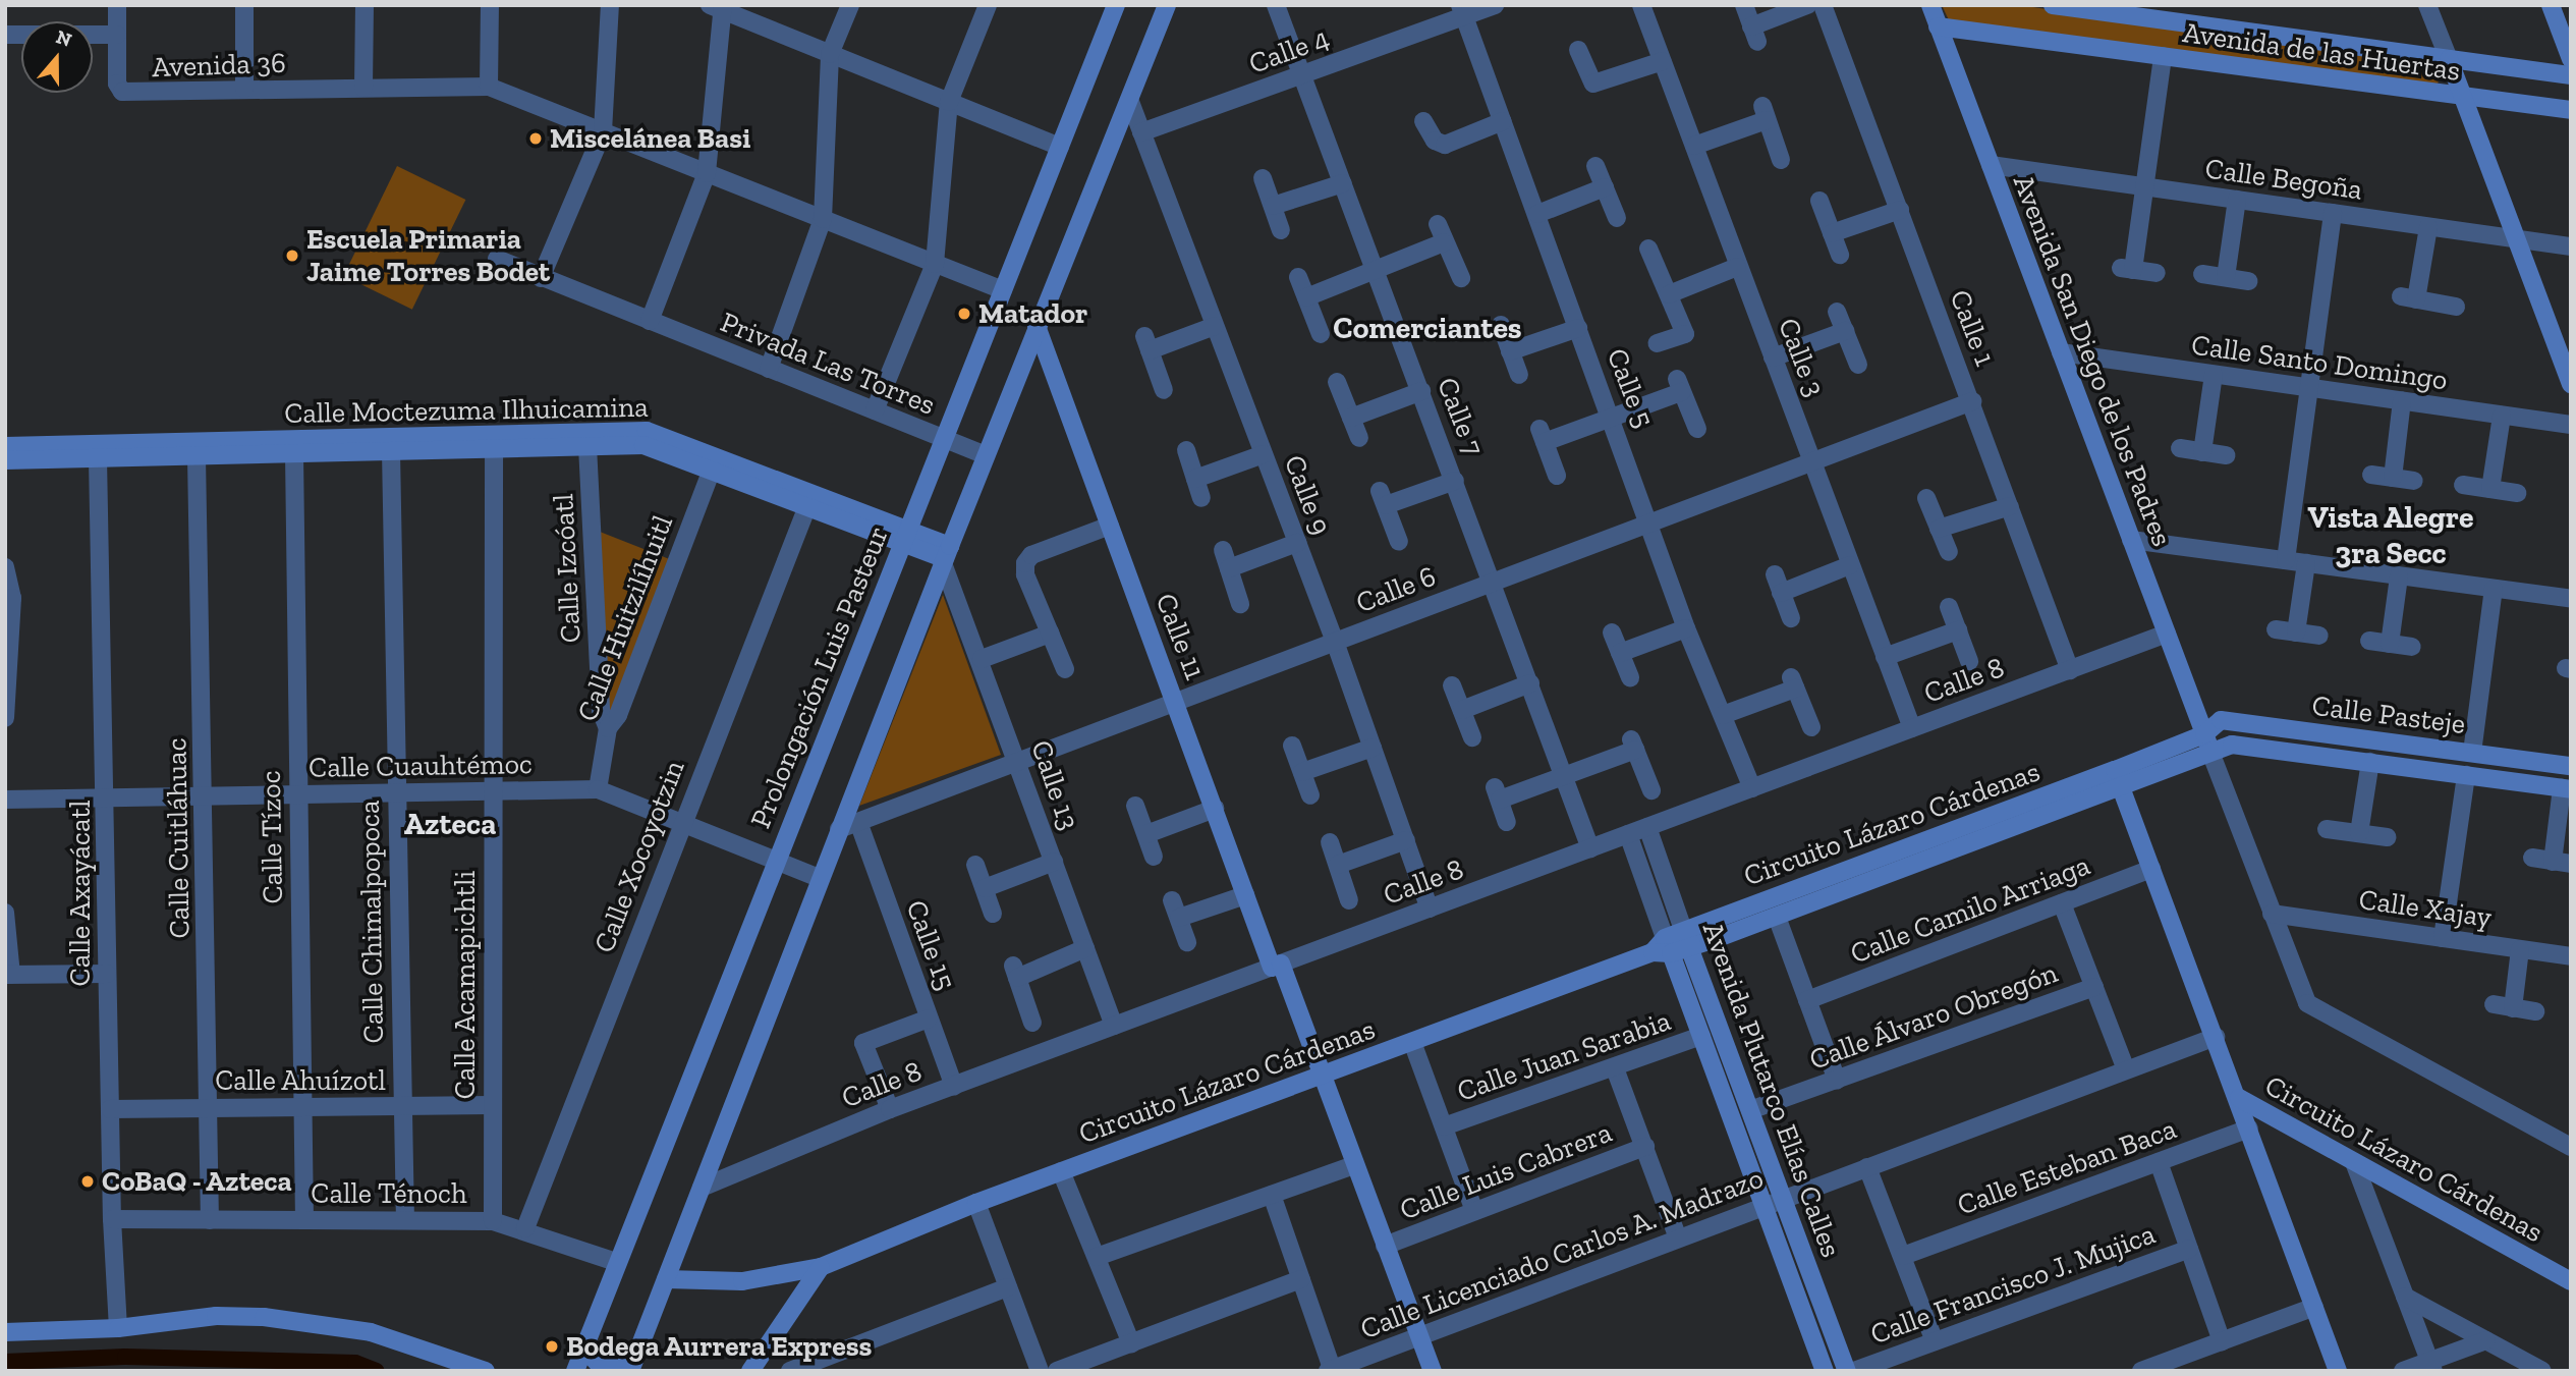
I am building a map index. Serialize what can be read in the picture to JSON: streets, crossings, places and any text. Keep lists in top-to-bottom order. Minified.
{"streets":{"street":["Calle 4","Avenida de las Huertas","Avenida 36","Calle Begoña","Calle 1","Calle 3","Avenida San Diego de los Padres","Calle Santo Domingo","Privada Las Torres","Calle 5","Calle Moctezuma Ilhuicamina","Calle 7","Calle 9","Calle Izcóatl","Calle 6","Calle Huitzilíhuitl","Calle 11","Prolongación Luis Pasteur","Calle 8","Calle Pasteje","Calle Cuauhtémoc","Calle 13","Circuito Lázaro Cárdenas","Calle Tízoc","Calle Cuitláhuac","Calle Xocoyotzin","Calle Axayácatl","Calle Xajay","Calle Camilo Arriaga","Calle Chimalpopoca","Calle 15","Calle Acamapichtli","Calle Álvaro Obregón","Calle Juan Sarabia","Calle Ahuízotl","Avenida Plutarco Elías Calles","Calle Esteban Baca","Calle Luis Cabrera","Calle Ténoch","Calle Licenciado Carlos A. Madrazo","Calle Francisco J. Mujica"]},"crossings":[["Calle 4","Calle 5"],["Calle 4","Calle 7"],["Calle 4","Calle 9"],["Avenida de las Huertas","Avenida San Diego de los Padres"],["Calle Begoña","Avenida San Diego de los Padres"],["Calle 1","Calle 6"],["Calle 1","Calle 8"],["Calle 3","Calle 6"],["Calle 3","Calle 8"],["Avenida San Diego de los Padres","Calle Santo Domingo"],["Avenida San Diego de los Padres","Calle 8"],["Avenida San Diego de los Padres","Calle Pasteje"],["Avenida San Diego de los Padres","Circuito Lázaro Cárdenas"],["Privada Las Torres","Prolongación Luis Pasteur"],["Calle 5","Calle 6"],["Calle 5","Calle 8"],["Calle Moctezuma Ilhuicamina","Calle Izcóatl"],["Calle Moctezuma Ilhuicamina","Calle Huitzilíhuitl"],["Calle Moctezuma Ilhuicamina","Prolongación Luis Pasteur"],["Calle Moctezuma Ilhuicamina","Calle 13"],["Calle Moctezuma Ilhuicamina","Calle Tízoc"],["Calle Moctezuma Ilhuicamina","Calle Cuitláhuac"],["Calle Moctezuma Ilhuicamina","Calle Xocoyotzin"],["Calle Moctezuma Ilhuicamina","Calle Axayácatl"],["Calle Moctezuma Ilhuicamina","Calle Chimalpopoca"],["Calle Moctezuma Ilhuicamina","Calle Acamapichtli"],["Calle 7","Calle 6"],["Calle 7","Calle 8"],["Calle 9","Calle 6"],["Calle 9","Calle 8"],["Calle Izcóatl","Calle Huitzilíhuitl"],["Calle 6","Calle 11"],["Calle 6","Calle 13"],["Calle 6","Calle 15"],["Calle Huitzilíhuitl","Calle Cuauhtémoc"],["Calle 11","Calle 8"],["Calle 11","Circuito Lázaro Cárdenas"],["Calle 11","Calle Luis Cabrera"],["Calle 11","Calle Licenciado Carlos A. Madrazo"],["Prolongación Luis Pasteur","Calle Cuauhtémoc"],["Prolongación Luis Pasteur","Calle Ténoch"],["Calle 8","Calle 13"],["Calle 8","Calle 15"],["Calle 8","Avenida Plutarco Elías Calles"],["Calle Pasteje","Circuito Lázaro Cárdenas"],["Calle Cuauhtémoc","Calle Tízoc"],["Calle Cuauhtémoc","Calle Cuitláhuac"],["Calle Cuauhtémoc","Calle Xocoyotzin"],["Calle Cuauhtémoc","Calle Axayácatl"],["Calle Cuauhtémoc","Calle Chimalpopoca"],["Calle Cuauhtémoc","Calle Acamapichtli"],["Circuito Lázaro Cárdenas","Calle Camilo Arriaga"],["Circuito Lázaro Cárdenas","Avenida Plutarco Elías Calles"],["Circuito Lázaro Cárdenas","Calle Licenciado Carlos A. Madrazo"],["Calle Tízoc","Calle Ahuízotl"],["Calle Tízoc","Calle Ténoch"],["Calle Cuitláhuac","Calle Ahuízotl"],["Calle Cuitláhuac","Calle Ténoch"],["Calle Xocoyotzin","Calle Ténoch"],["Calle Axayácatl","Calle Ahuízotl"],["Calle Axayácatl","Calle Ténoch"],["Calle Chimalpopoca","Calle Ahuízotl"],["Calle Chimalpopoca","Calle Ténoch"],["Calle Acamapichtli","Calle Ahuízotl"],["Calle Acamapichtli","Calle Ténoch"],["Calle Álvaro Obregón","Avenida Plutarco Elías Calles"],["Calle Juan Sarabia","Avenida Plutarco Elías Calles"],["Avenida Plutarco Elías Calles","Calle Licenciado Carlos A. Madrazo"]],"districts":["Comerciantes","Vista Alegre 3ra Secc","Azteca"],"places":["Miscelánea Basi","Escuela Primaria Jaime Torres Bodet","Matador","CoBaQ - Azteca","Bodega Aurrera Express"],"north":"top"}
